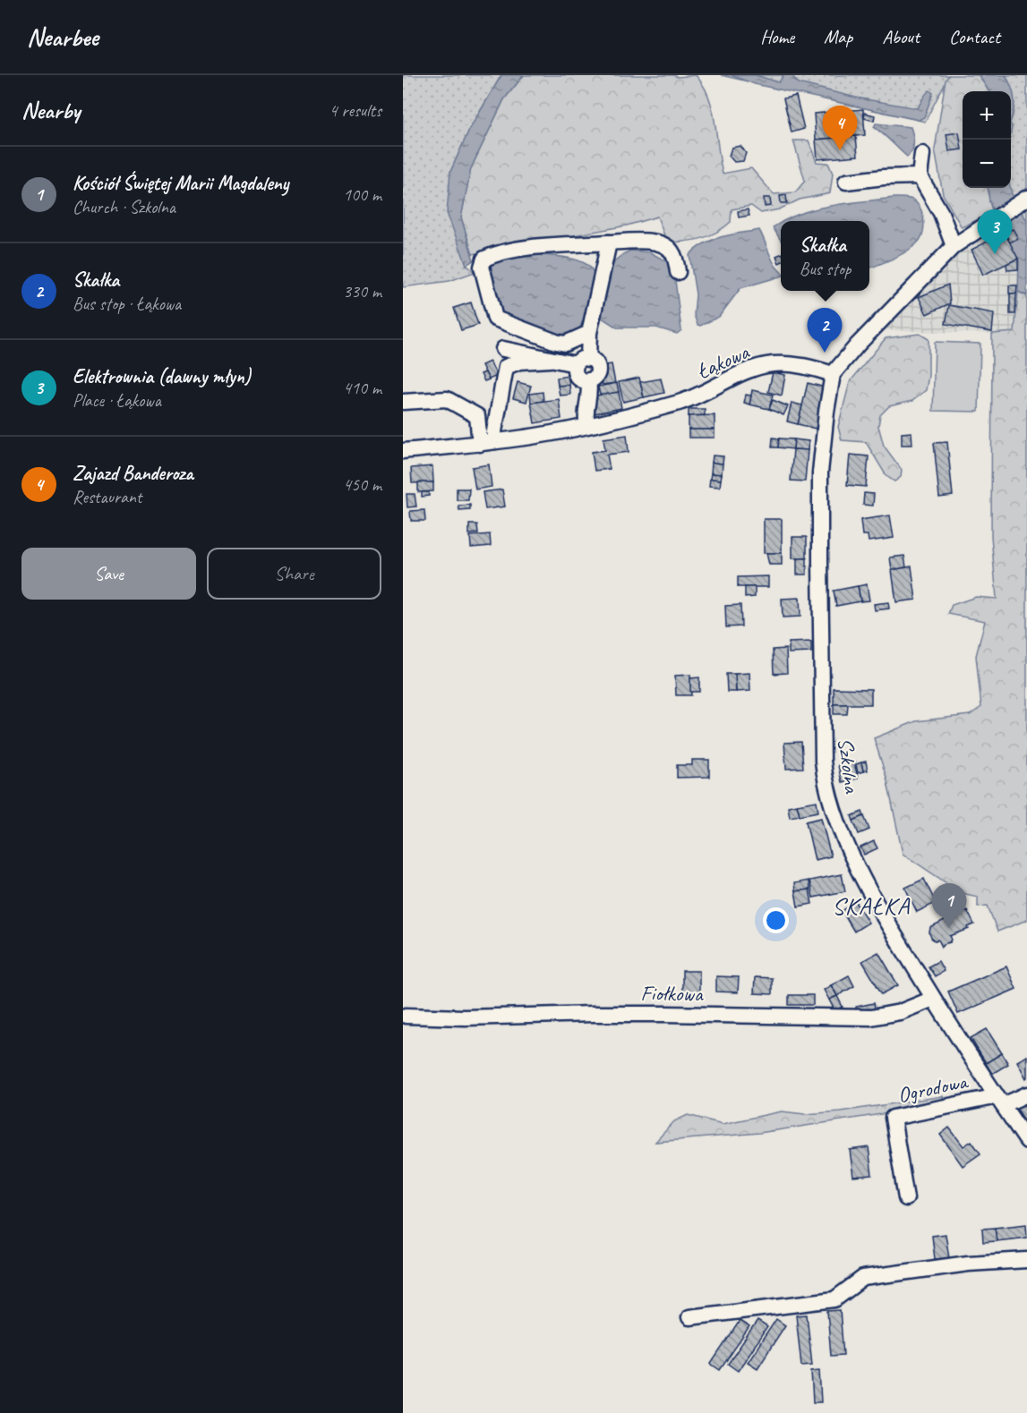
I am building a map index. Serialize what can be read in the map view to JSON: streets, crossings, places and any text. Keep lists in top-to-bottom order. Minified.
{"streets":{"street":["Łąkowa","Szkolna","Fiołkowa","Ogrodowa"]},"crossings":[["Łąkowa","Szkolna"],["Szkolna","Fiołkowa"],["Szkolna","Ogrodowa"]],"districts":["SKAŁKA"],"page":{"header":"Nearbee","nav":["Home","Map","About","Contact"],"heading":["Nearby","4 results"],"map_buttons":["+","−"],"pins":["4","3","2","1"],"list":[{"mark":"1","name":"Kościół Świętej Marii Magdaleny","note":"Church · Szkolna","value":"100 m"},{"mark":"2","name":"Skałka","note":"Bus stop · Łąkowa","value":"330 m"},{"mark":"3","name":"Elektrownia (dawny młyn)","note":"Place · Łąkowa","value":"410 m"},{"mark":"4","name":"Zajazd Banderoza","note":"Restaurant","value":"450 m"}],"popup":["Skałka","Bus stop"],"buttons":["Save","Share"]}}
